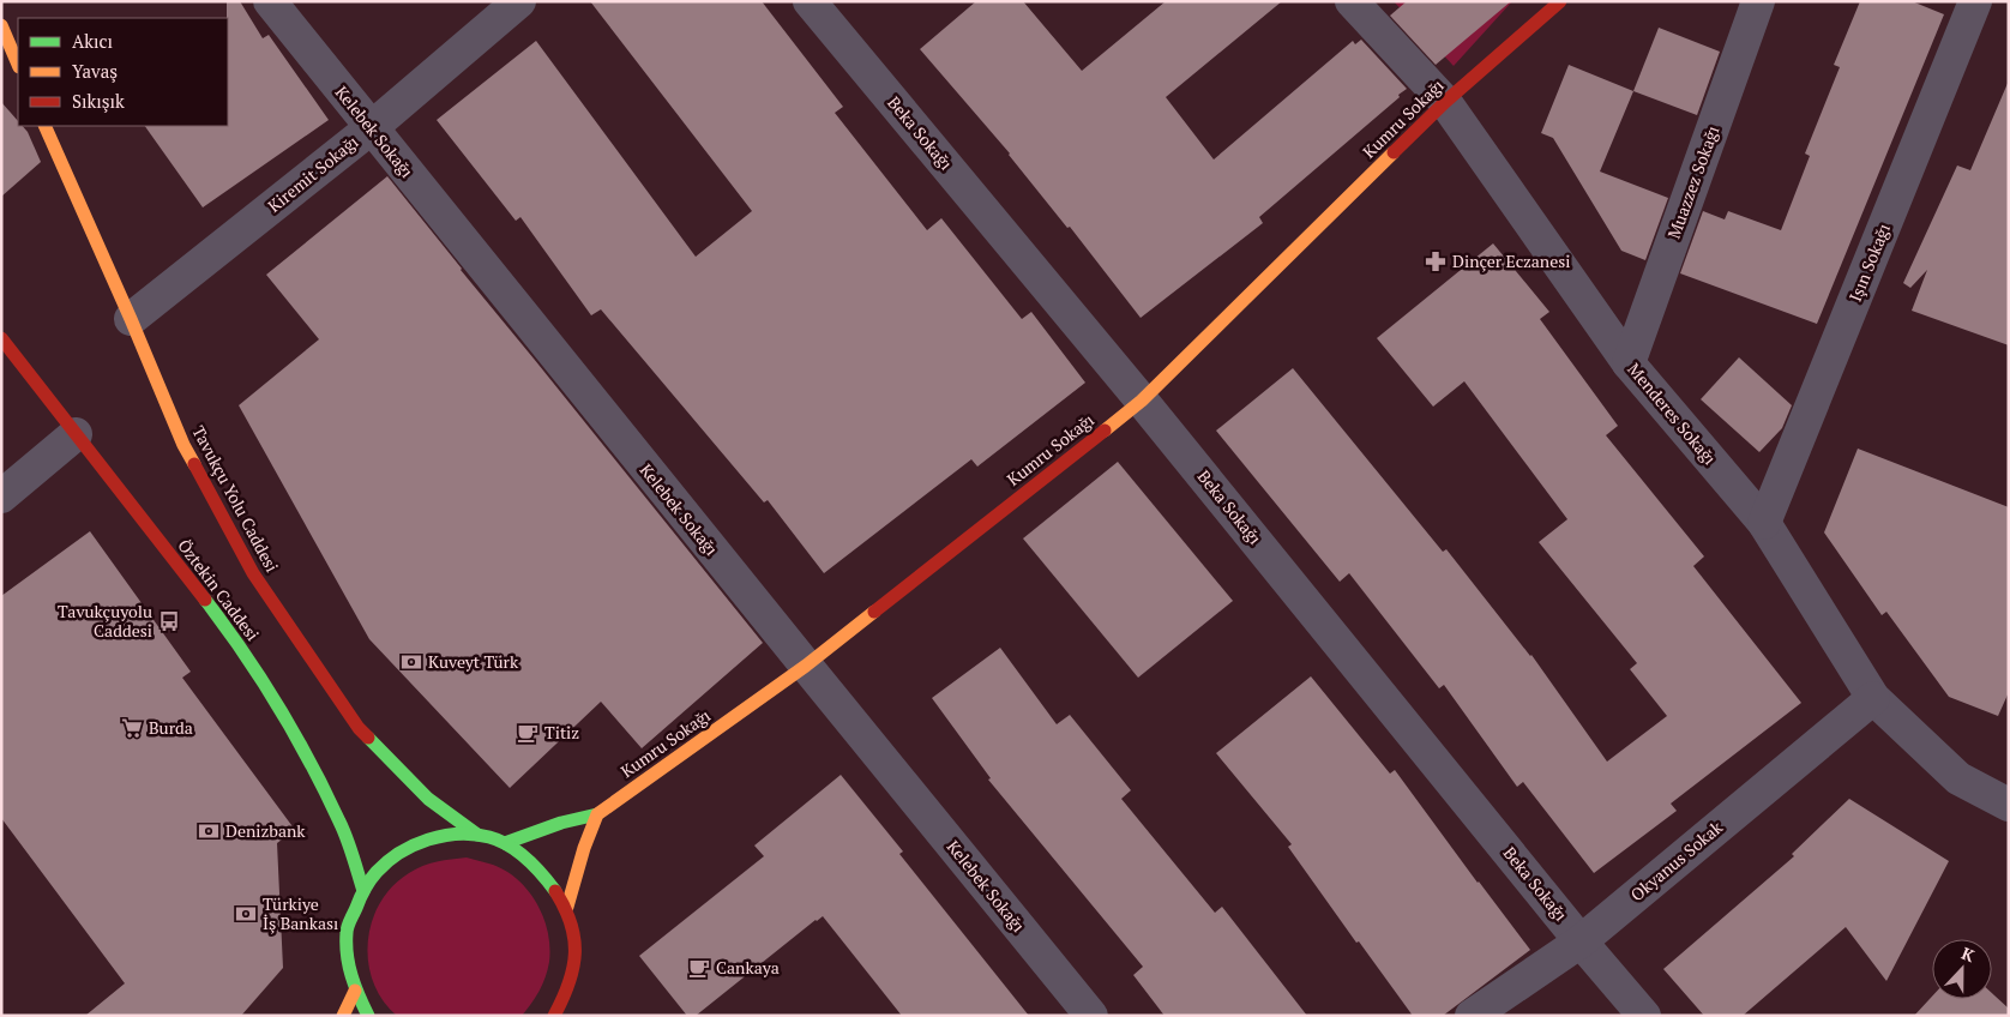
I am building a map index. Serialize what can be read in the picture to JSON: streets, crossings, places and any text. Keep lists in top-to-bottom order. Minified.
{"streets":{"main road":["Kumru Sokağı","Tavukçu Yolu Caddesi","Öztekin Caddesi"],"street":["Kelebek Sokağı","Beka Sokağı","Kiremit Sokağı","Muazzez Sokağı","Işın Sokağı","Menderes Sokağı","Okyanus Sokak"]},"crossings":[["Kumru Sokağı","Kelebek Sokağı"],["Kumru Sokağı","Beka Sokağı"],["Kumru Sokağı","Menderes Sokağı"],["Kelebek Sokağı","Kiremit Sokağı"],["Beka Sokağı","Okyanus Sokak"],["Kiremit Sokağı","Tavukçu Yolu Caddesi"],["Muazzez Sokağı","Menderes Sokağı"],["Işın Sokağı","Menderes Sokağı"],["Menderes Sokağı","Okyanus Sokak"],["Tavukçu Yolu Caddesi","Öztekin Caddesi"]],"places":{"pharmacy":["Dinçer Eczanesi"],"bus stop":["Tavukçuyolu Caddesi"],"bank":["Kuveyt Türk","Denizbank","Türkiye İş Bankası"],"supermarket":["Burda"],"cafe":["Titiz","Cankaya"]},"legend":["Akıcı","Yavaş","Sıkışık"],"north":"top"}
